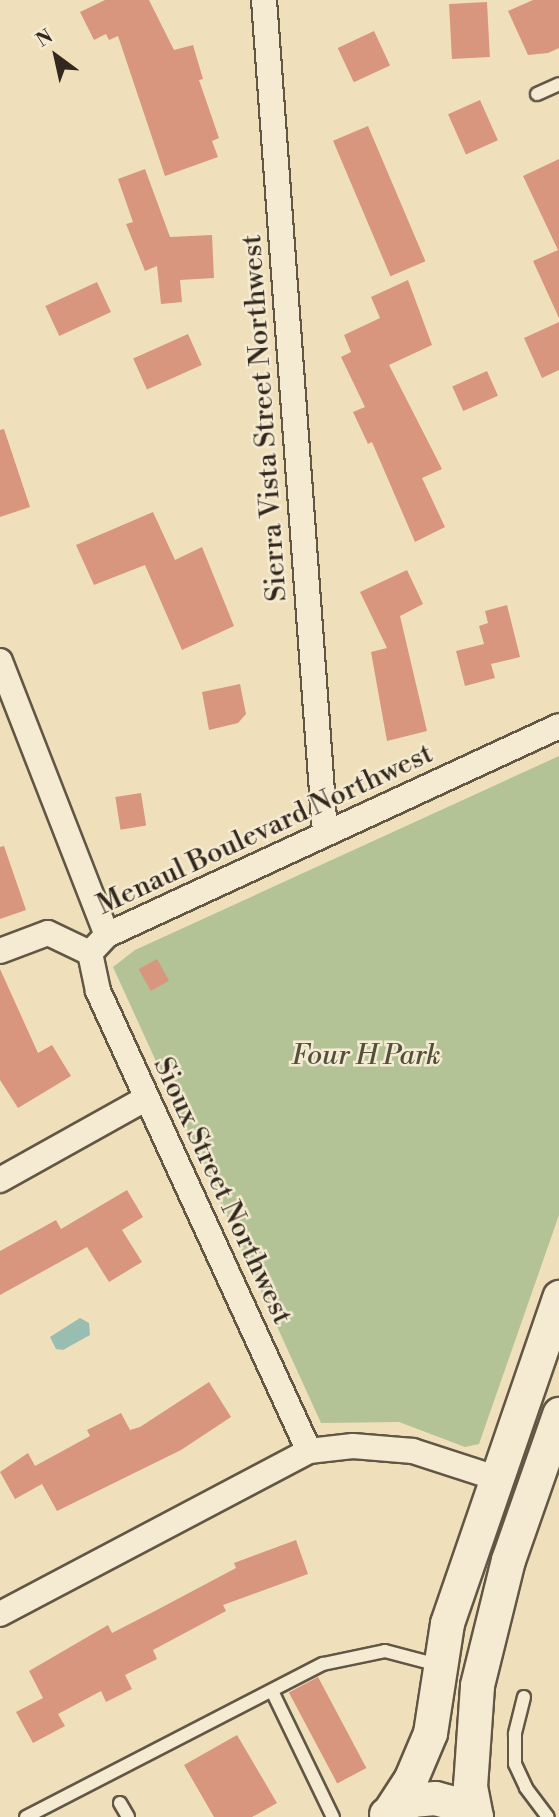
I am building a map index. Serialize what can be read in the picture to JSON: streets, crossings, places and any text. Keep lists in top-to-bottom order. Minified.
{"streets":{"street":["Sierra Vista Street Northwest","Menaul Boulevard Northwest","Sioux Street Northwest"]},"crossings":[["Sierra Vista Street Northwest","Menaul Boulevard Northwest"],["Menaul Boulevard Northwest","Sioux Street Northwest"]],"parks":["Four H Park"],"north":"top left"}
